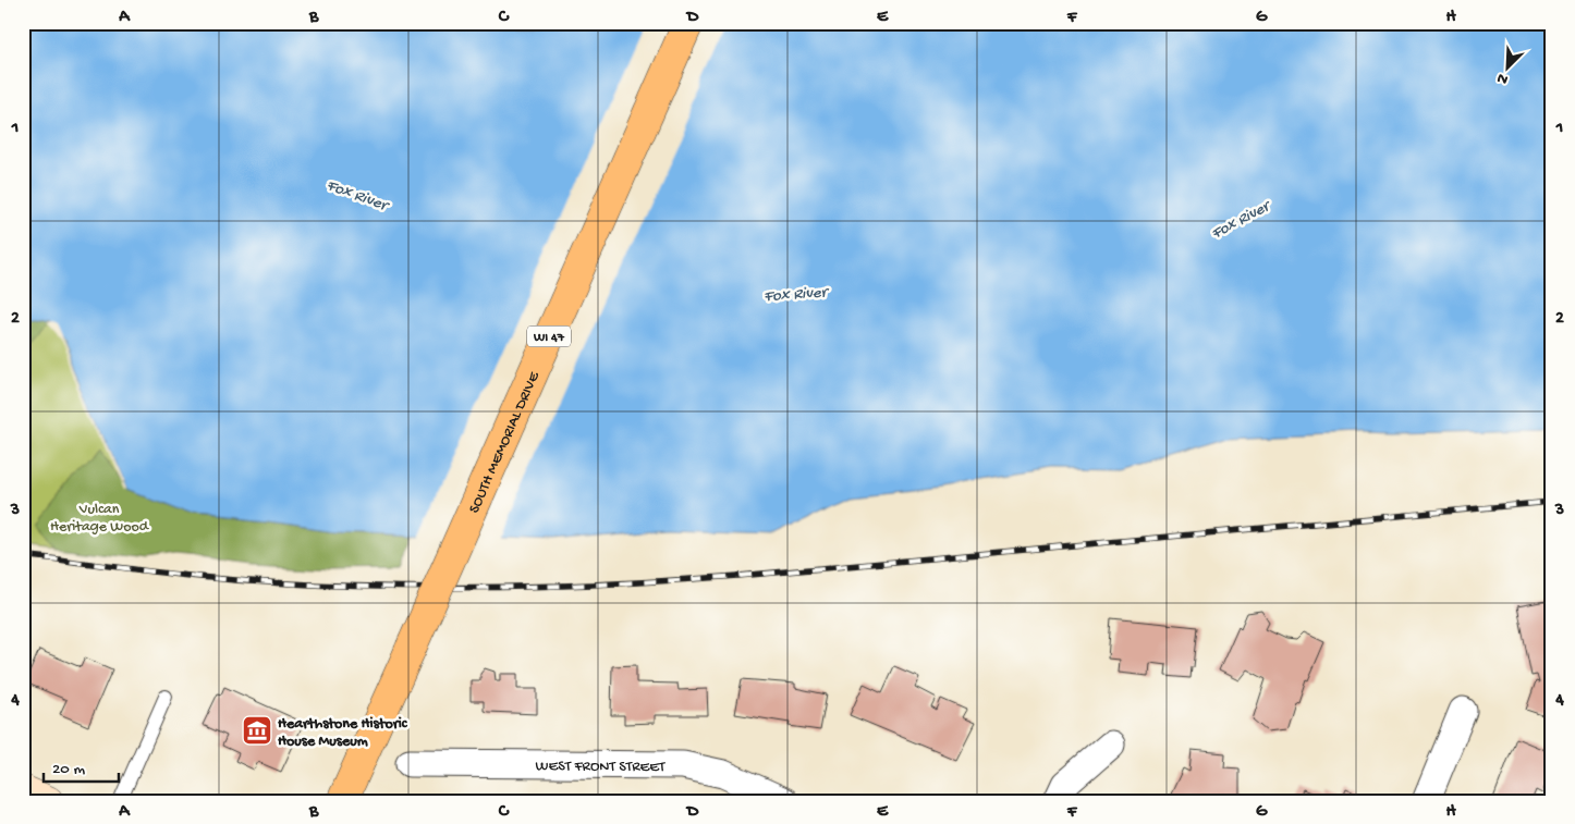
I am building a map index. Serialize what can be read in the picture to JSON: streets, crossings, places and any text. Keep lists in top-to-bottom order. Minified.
{"streets":{"main road":["WI 47","SOUTH MEMORIAL DRIVE"],"street":["WEST FRONT STREET"]},"water":["Fox River"],"parks":["Vulcan Heritage Wood"],"places":{"museum":["Hearthstone Historic House Museum"]},"scale_bar":"20 m","north":"bottom left","grid":{"columns":["A","B","C","D","E","F","G","H"],"rows":["1","2","3","4"]}}
